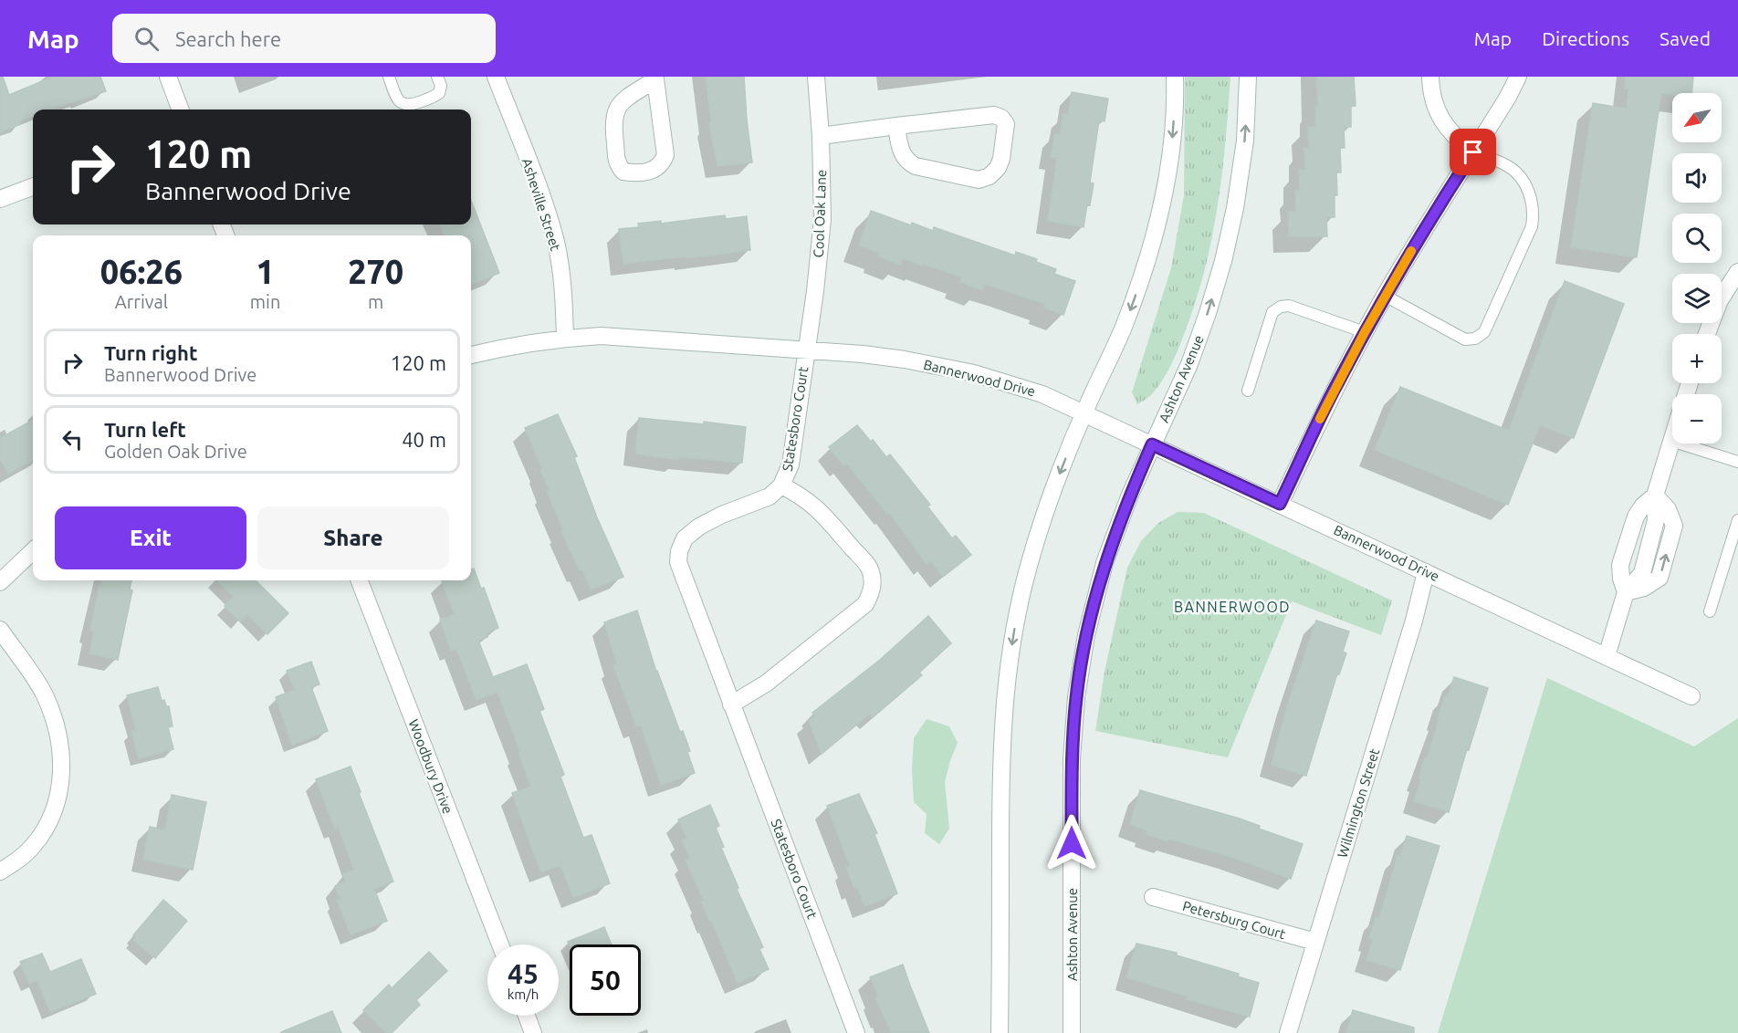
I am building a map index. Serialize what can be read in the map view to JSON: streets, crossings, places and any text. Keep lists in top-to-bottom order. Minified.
{"streets":{"street":["Asheville Street","Cool Oak Lane","Bannerwood Drive","Ashton Avenue","Statesboro Court","Woodbury Drive","Wilmington Street","Petersburg Court"]},"crossings":[["Asheville Street","Bannerwood Drive"],["Cool Oak Lane","Bannerwood Drive"],["Cool Oak Lane","Statesboro Court"],["Bannerwood Drive","Ashton Avenue"],["Bannerwood Drive","Statesboro Court"],["Bannerwood Drive","Wilmington Street"],["Wilmington Street","Petersburg Court"]],"districts":["BANNERWOOD"],"north":"bottom left","page":{"header":"Map","search":"Search here","nav":["Map","Directions","Saved"],"map_buttons":["+","−"],"turn":["120 m","Bannerwood Drive"],"eta":["06:26","Arrival","1","min","270","m"],"list":[{"name":"Turn right","note":"Bannerwood Drive","value":"120 m"},{"name":"Turn left","note":"Golden Oak Drive","value":"40 m"}],"buttons":["Exit","Share"],"speed":"45 km/h","limit":"50"}}
